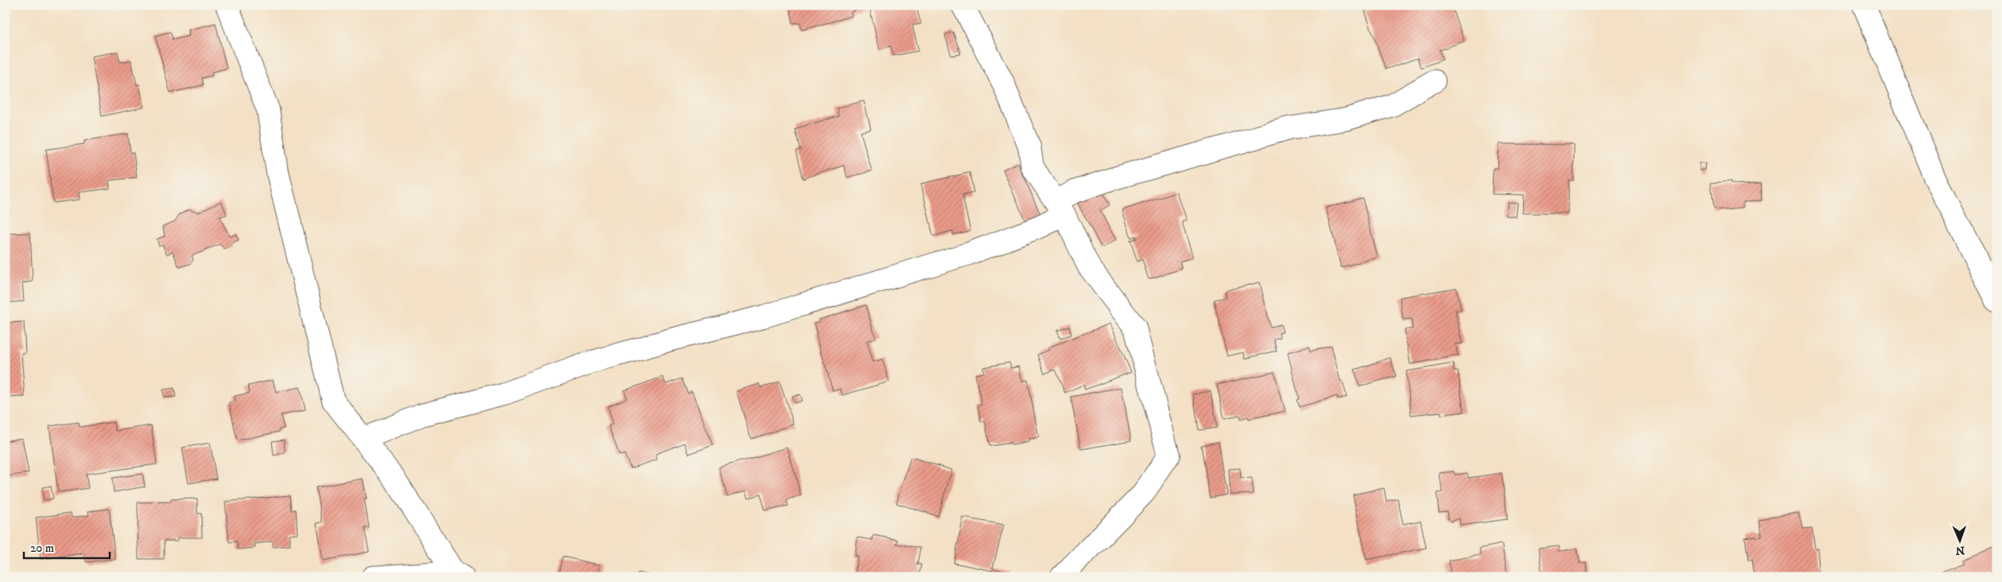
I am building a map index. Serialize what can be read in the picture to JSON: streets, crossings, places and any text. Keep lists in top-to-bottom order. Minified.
{"scale_bar":"20 m","north":"bottom"}
